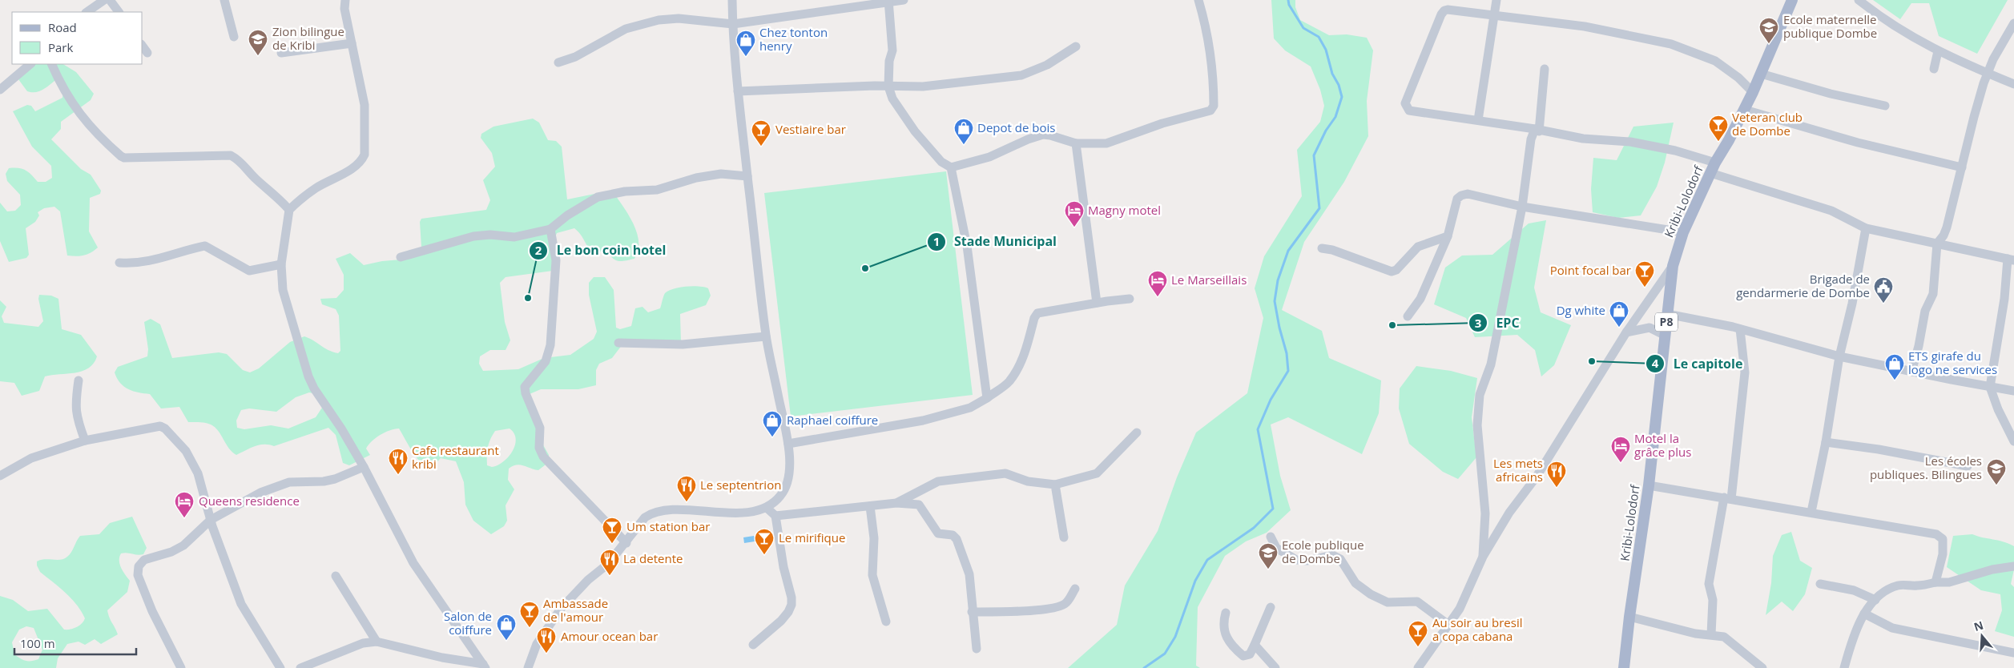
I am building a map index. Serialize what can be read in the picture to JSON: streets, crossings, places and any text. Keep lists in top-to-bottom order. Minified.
{"streets":{"main road":["Kribi-Lolodorf","P8"]},"places":{"school or university":["Ecole maternelle publique Dombe","Zion bilingue de Kribi","Les écoles publiques. Bilingues","Ecole publique de Dombe"],"shop":["Chez tonton henry","Depot de bois","Dg white","ETS girafe du logo ne services","Raphael coiffure","Salon de coiffure"],"bar":["Veteran club de Dombe","Vestiaire bar","Point focal bar","Um station bar","Le mirifique","Ambassade de l'amour","Au soir au bresil a copa cabana"],"hotel":["Magny motel","Le Marseillais","Motel la grâce plus","Queens residence"],"other":["Stade Municipal","Le bon coin hotel","EPC","Le capitole"],"public building":["Brigade de gendarmerie de Dombe"],"restaurant":["Cafe restaurant kribi","Les mets africains","Le septentrion","La detente","Amour ocean bar"]},"legend":["Road","Park"],"scale_bar":"100 m","north":"top"}
